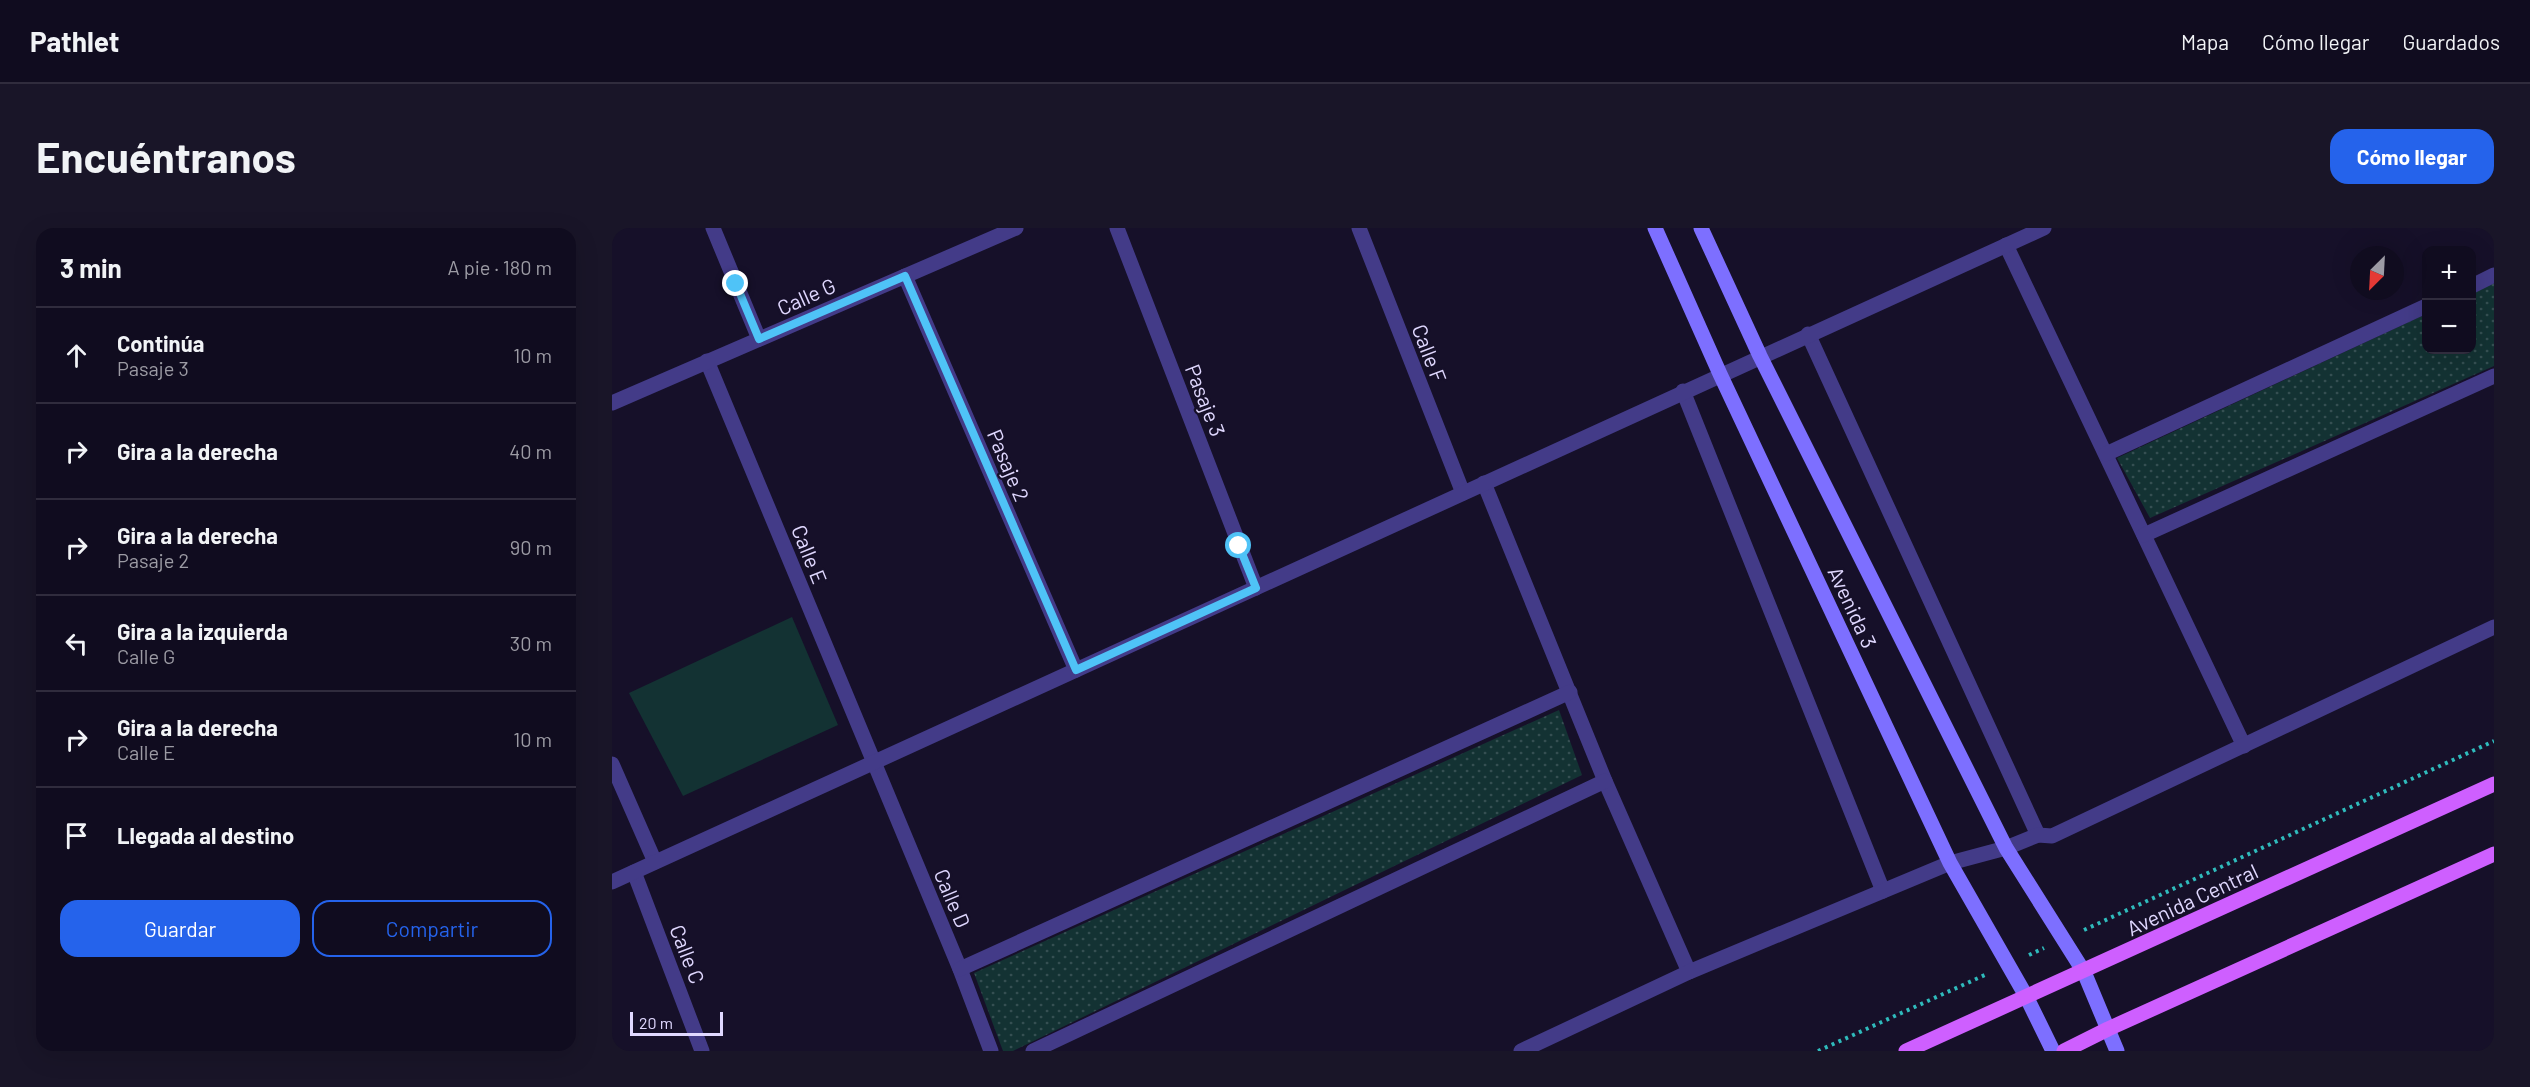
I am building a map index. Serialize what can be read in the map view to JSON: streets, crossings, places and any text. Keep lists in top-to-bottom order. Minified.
{"streets":{"main road":["Avenida 3","Avenida Central"],"street":["Calle G","Calle F","Pasaje 3","Pasaje 2","Calle E","Calle D","Calle C"]},"crossings":[["Calle G","Pasaje 2"],["Calle G","Calle E"],["Calle E","Calle D"],["Avenida 3","Avenida Central"]],"scale_bar":"20 m","north":"bottom left","page":{"header":"Pathlet","nav":["Mapa","Cómo llegar","Guardados"],"buttons":["Cómo llegar",["Guardar","Compartir"]],"title":"Encuéntranos","heading":["3 min","A pie · 180 m"],"map_buttons":["+","−"],"list":[["Continúa","Pasaje 3","10 m"],["Gira a la derecha","40 m"],["Gira a la derecha","Pasaje 2","90 m"],["Gira a la izquierda","Calle G","30 m"],["Gira a la derecha","Calle E","10 m"],"Llegada al destino"],"scale":"20 m"}}
